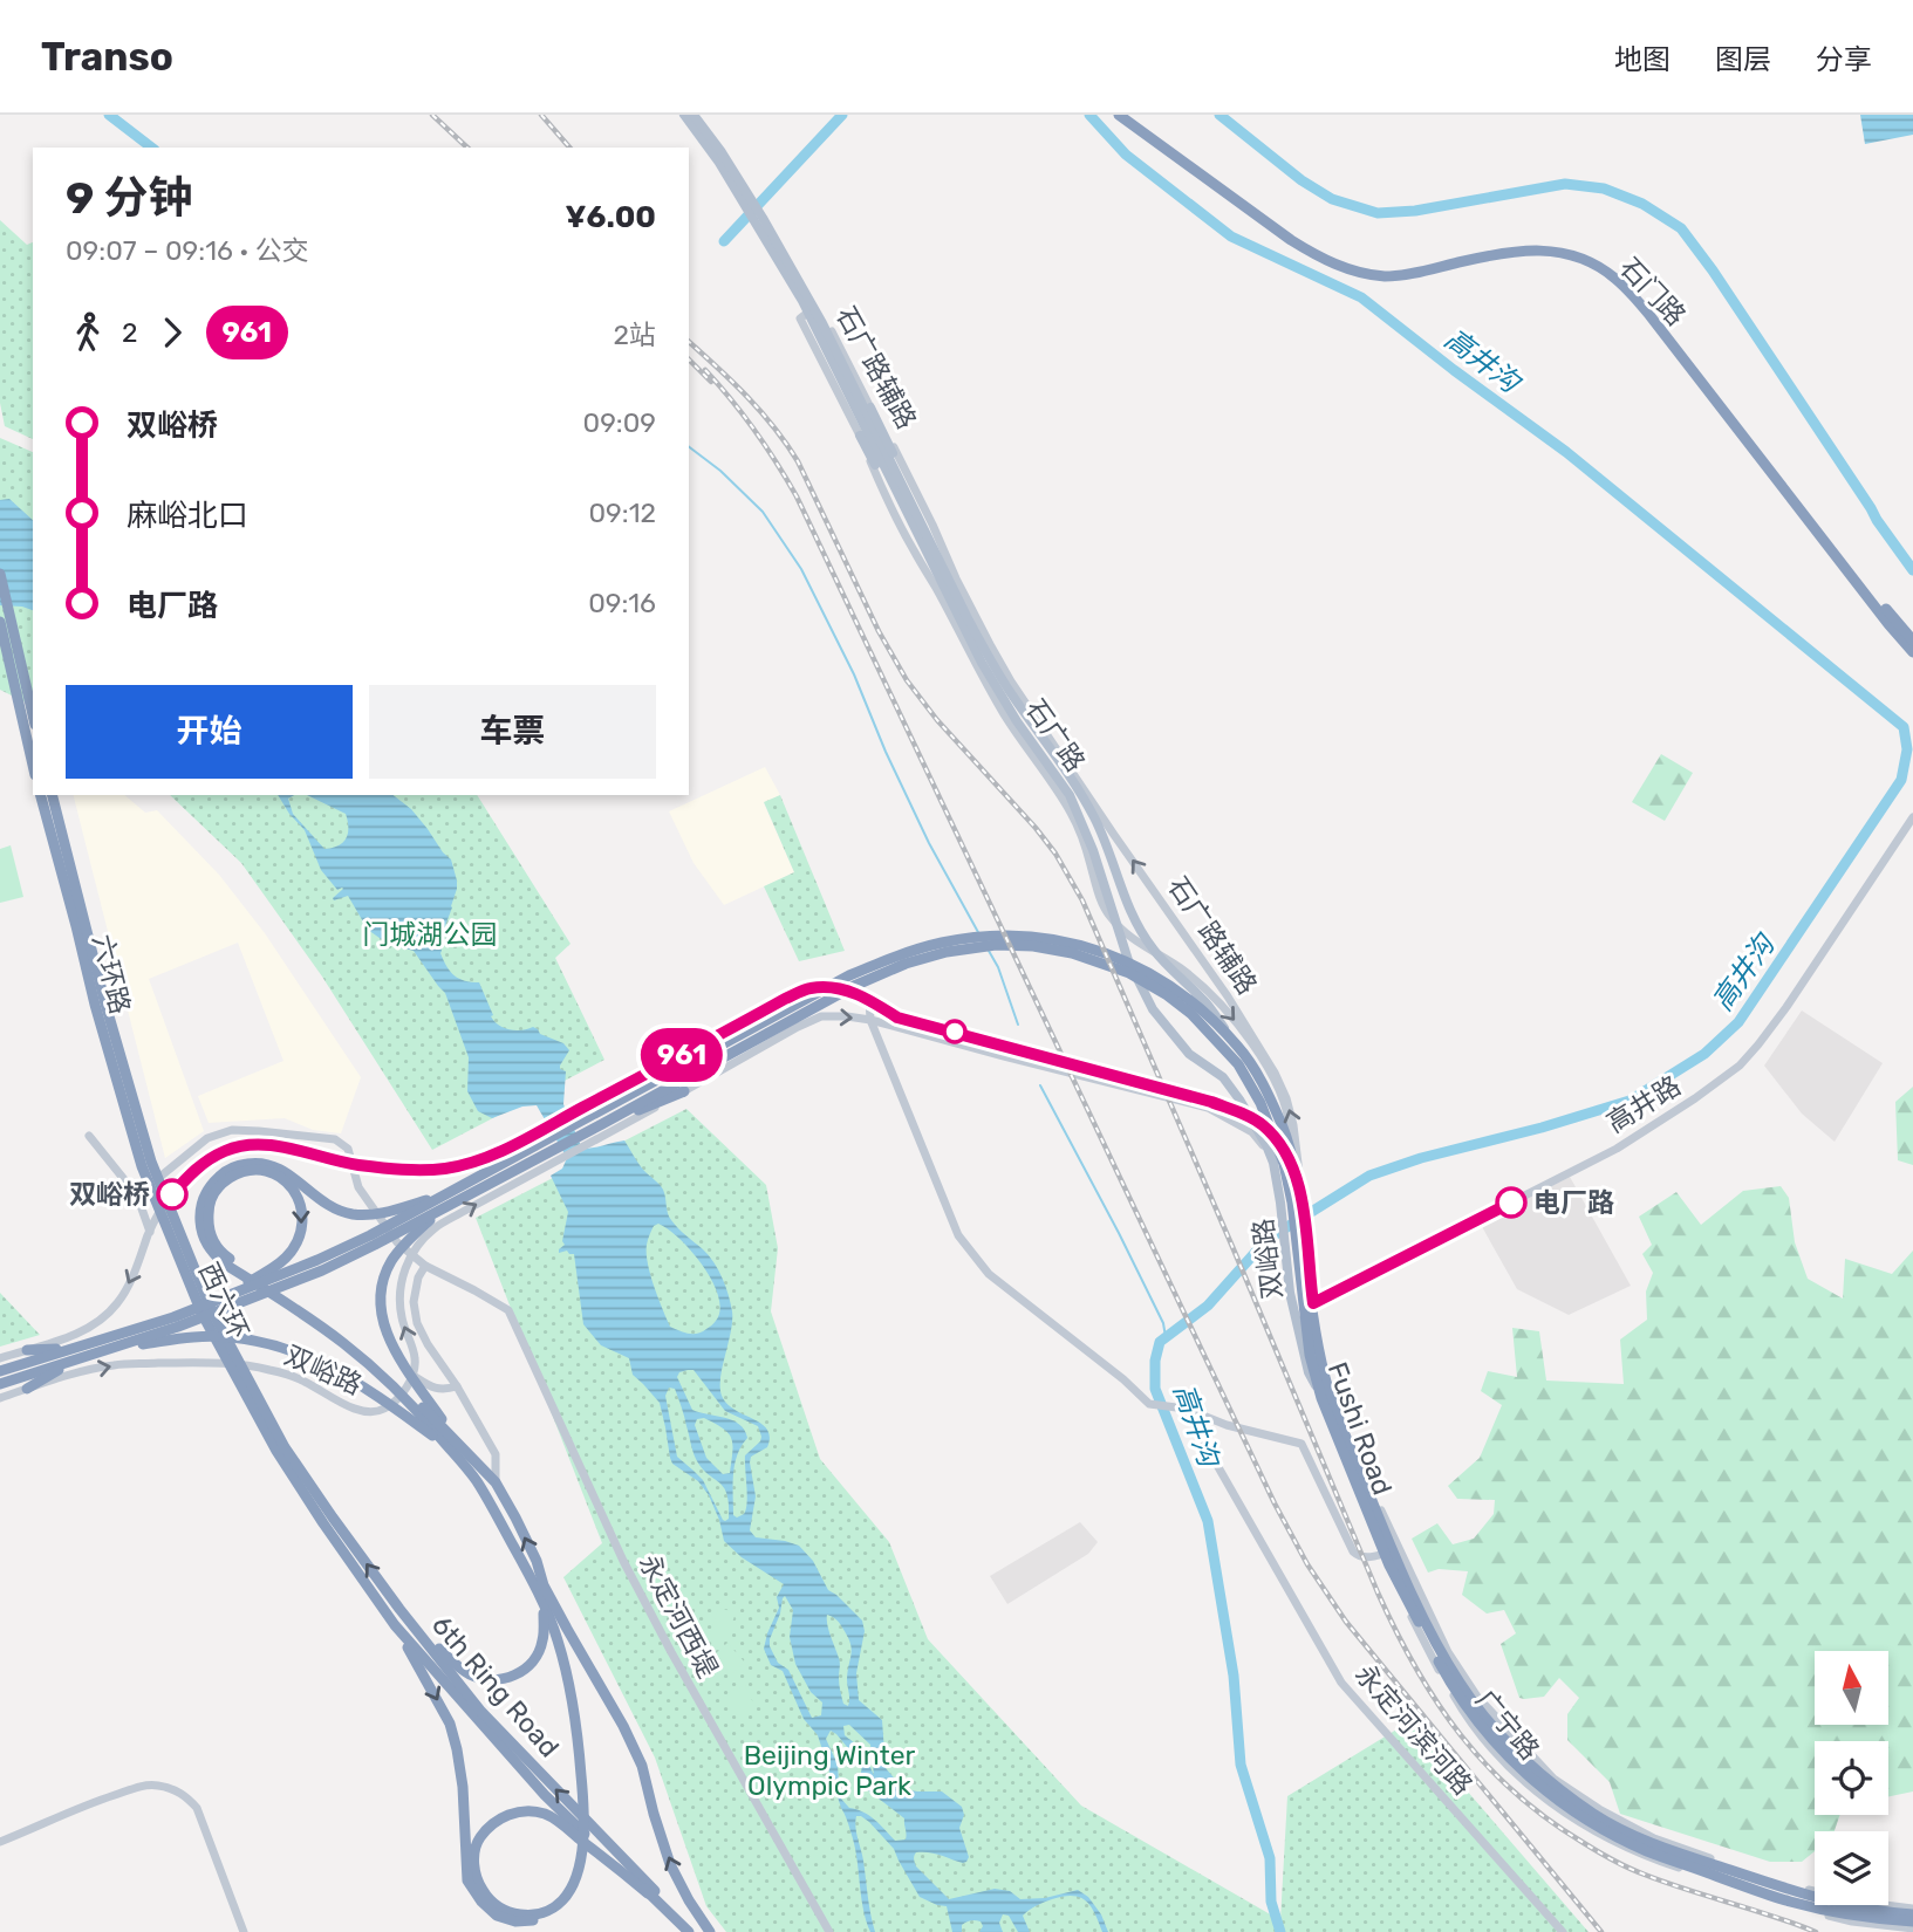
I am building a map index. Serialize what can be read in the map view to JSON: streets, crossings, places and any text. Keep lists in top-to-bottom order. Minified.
{"streets":{"highway":["石门路","六环路","西六环","Fushi Road","6th Ring Road"],"main road":["石广路"],"street":["石广路辅路","高井路","双峪路","永定河西堤","广宁路","永定河滨河路"]},"crossings":[["石广路辅路","双峪路"],["石广路","Fushi Road"],["六环路","西六环"],["高井路","双峪路"],["高井路","广宁路"],["双峪路","广宁路"],["西六环","6th Ring Road"],["Fushi Road","广宁路"]],"water":["高井沟"],"parks":["门城湖公园","Beijing Winter Olympic Park"],"places":["双峪桥","电厂路"],"lines":["bus line 961"],"north":"top","page":{"header":"Transo","nav":["地图","图层","分享"],"on_map":"961","heading":["9 分钟","09:07 – 09:16 · 公交","¥6.00"],"legs":["2","961","2站"],"list":[{"name":"双峪桥","value":"09:09"},{"name":"麻峪北口","value":"09:12"},{"name":"电厂路","value":"09:16"}],"buttons":["开始","车票"]}}
